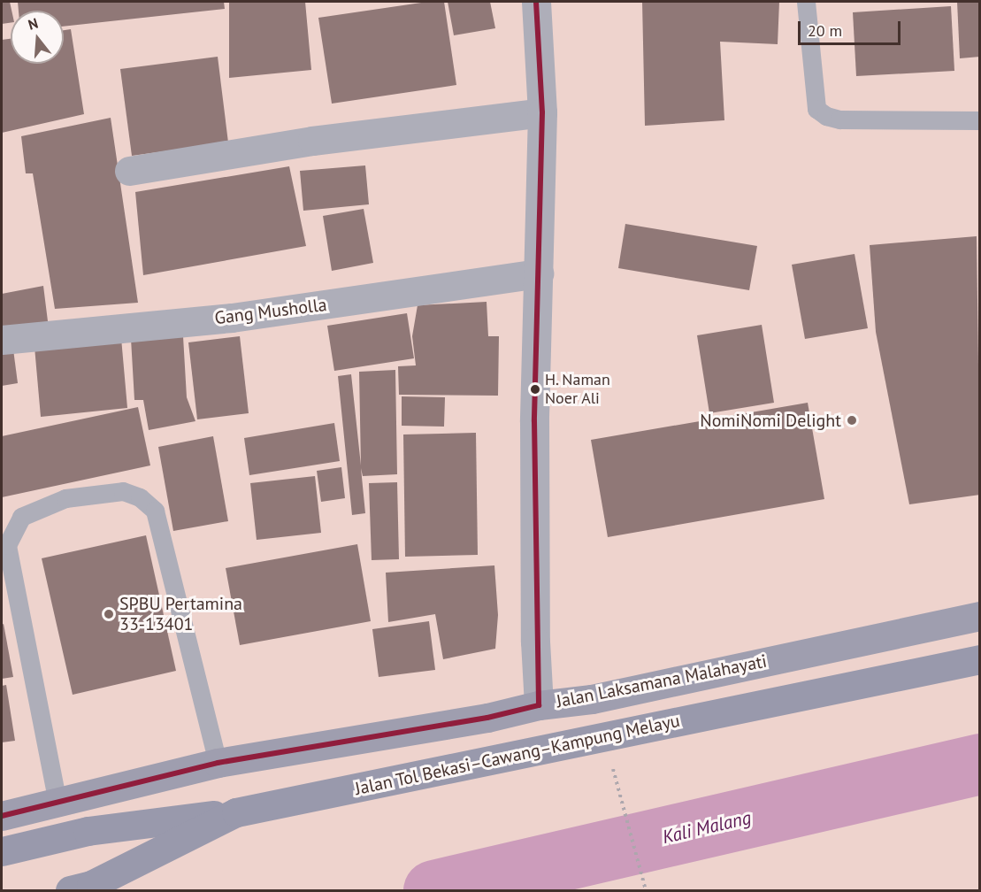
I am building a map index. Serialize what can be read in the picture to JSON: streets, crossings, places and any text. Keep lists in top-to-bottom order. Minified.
{"streets":{"highway":["Jalan Tol Bekasi–Cawang–Kampung Melayu"],"main road":["Jalan Laksamana Malahayati"],"street":["Gang Musholla"]},"water":["Kali Malang"],"places":["H. Naman Noer Ali","NomiNomi Delight","SPBU Pertamina 33-13401"],"scale_bar":"20 m","north":"top"}
